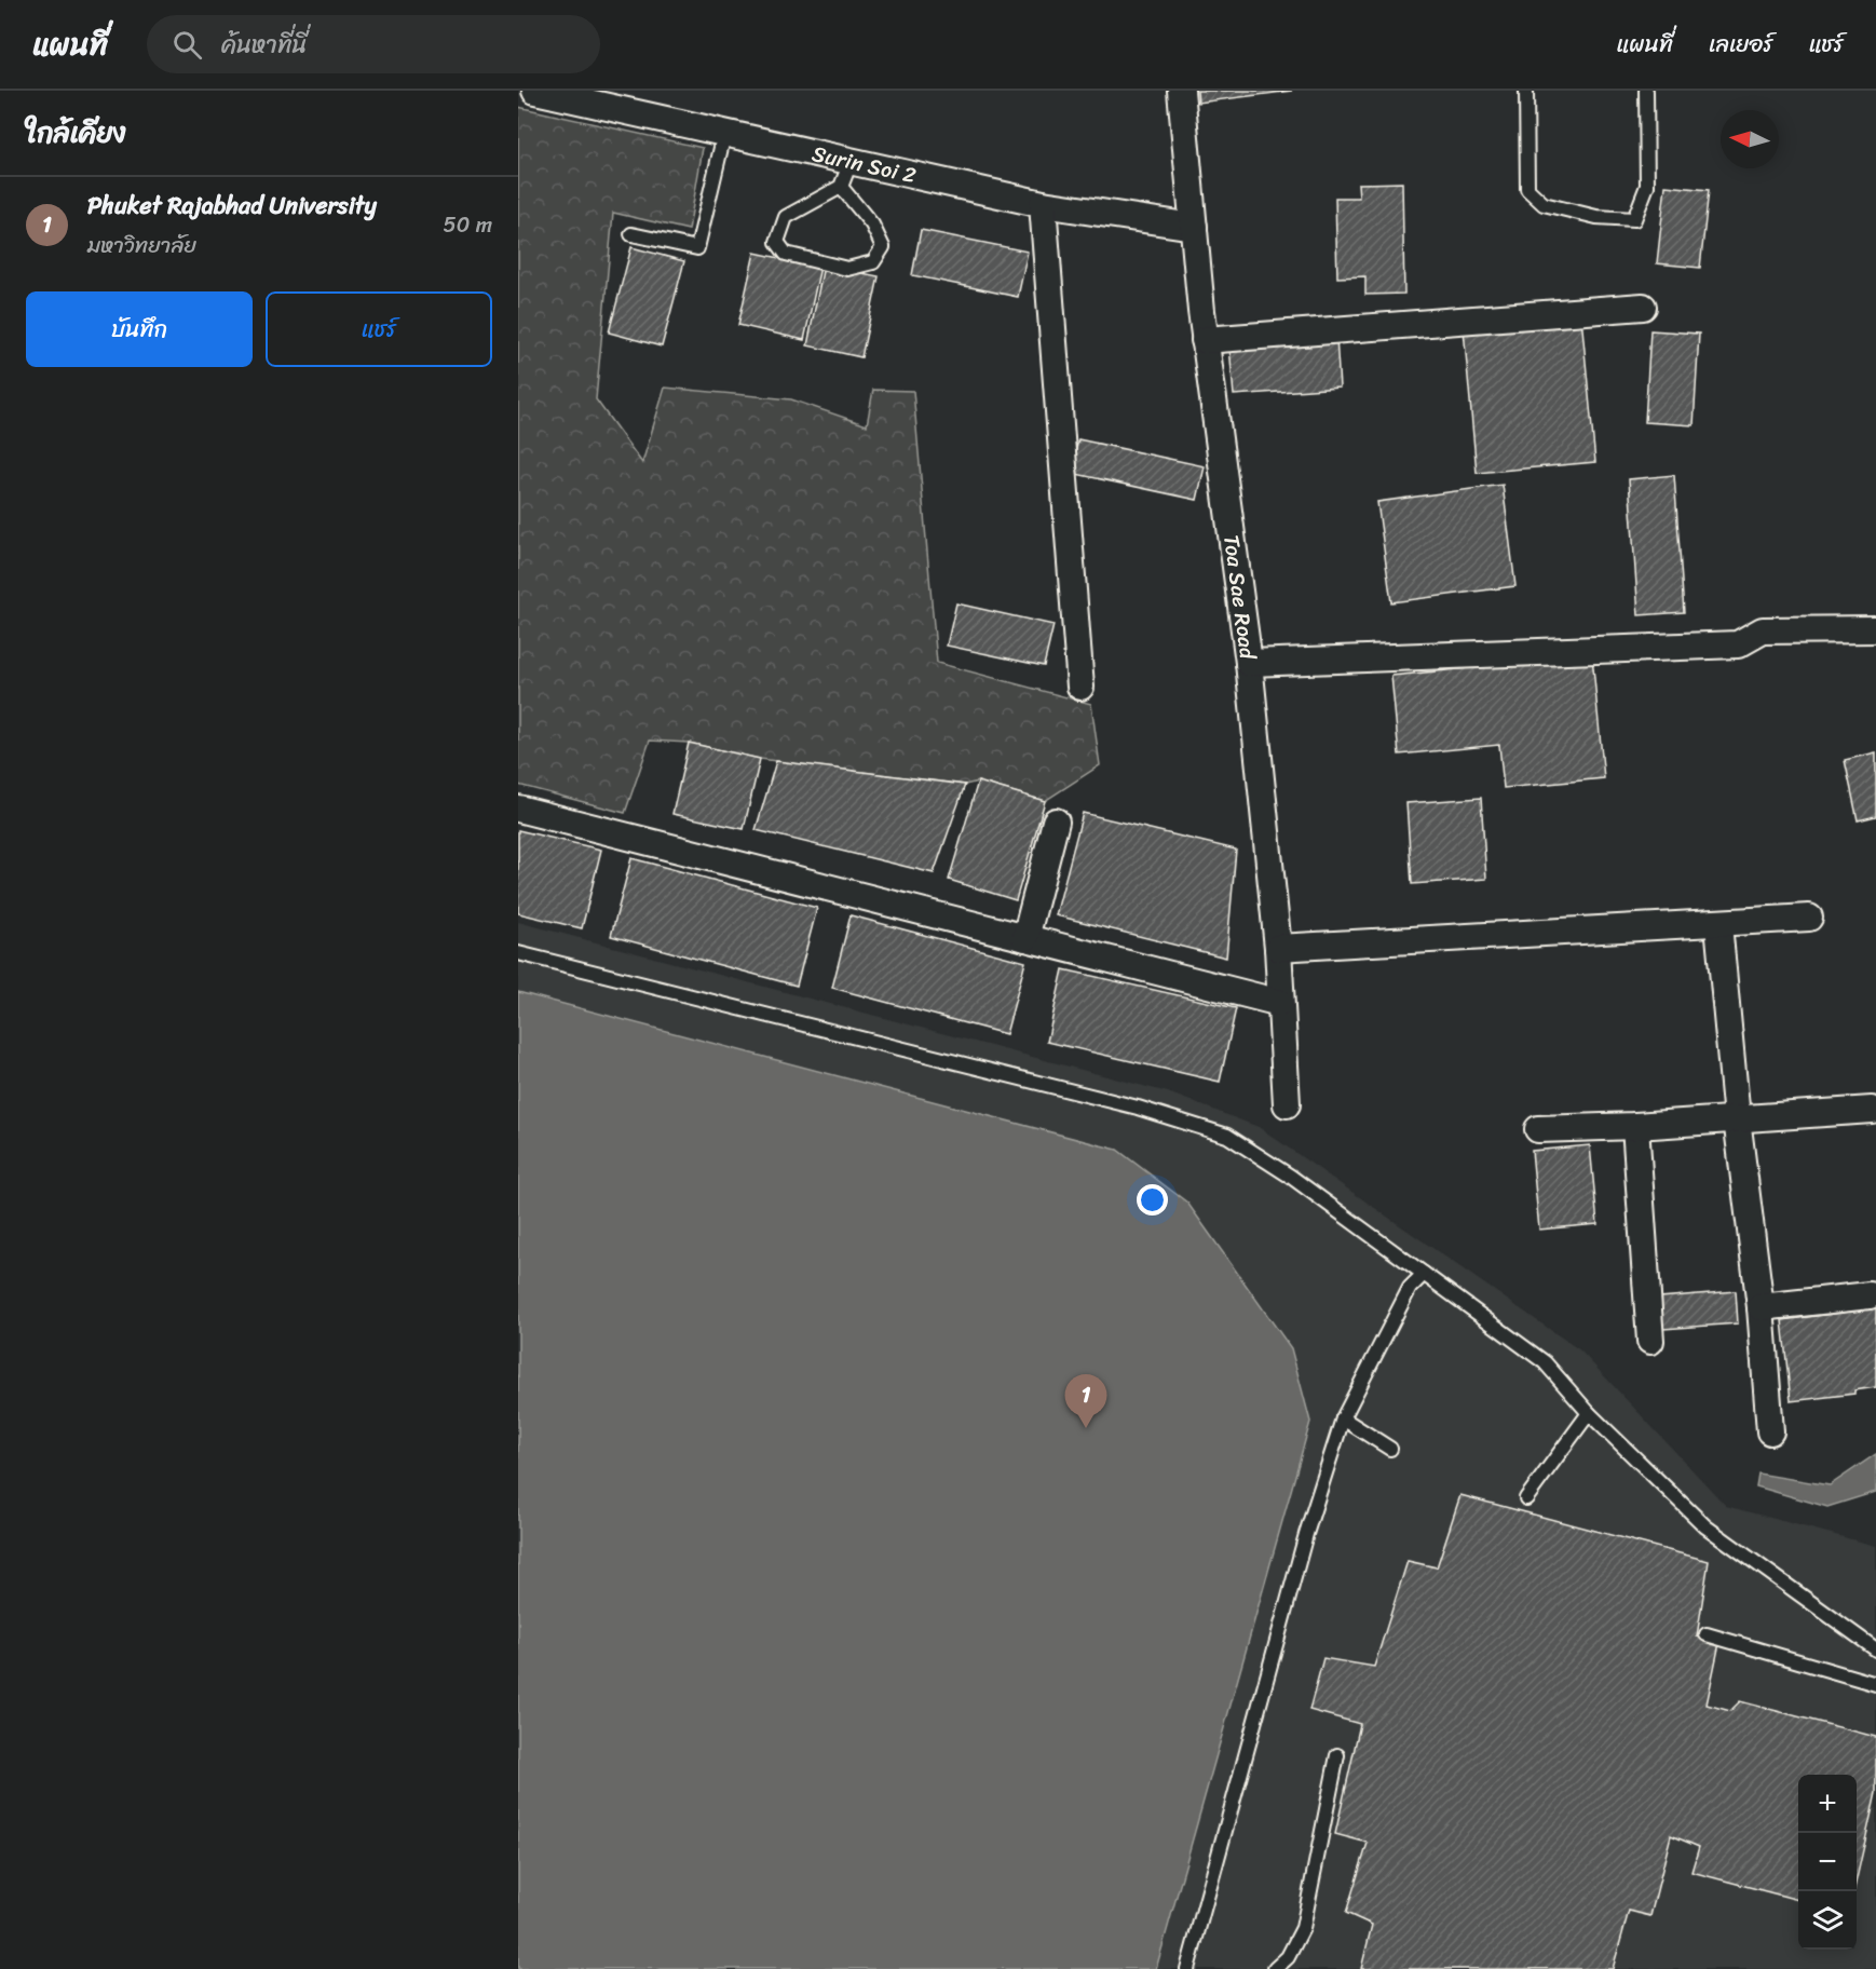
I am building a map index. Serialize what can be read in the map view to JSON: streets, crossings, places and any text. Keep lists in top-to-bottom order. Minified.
{"streets":{"street":["Surin Soi 2","Toa Sae Road"]},"crossings":[["Surin Soi 2","Toa Sae Road"]],"north":"left","page":{"header":"แผนที่","search":"ค้นหาที่นี่","nav":["แผนที่","เลเยอร์","แชร์"],"heading":"ใกล้เคียง","list":[{"mark":"1","name":"Phuket Rajabhad University","note":"มหาวิทยาลัย","value":"50 m"}],"buttons":["บันทึก","แชร์"],"pins":"1","map_buttons":["+","−"]}}
